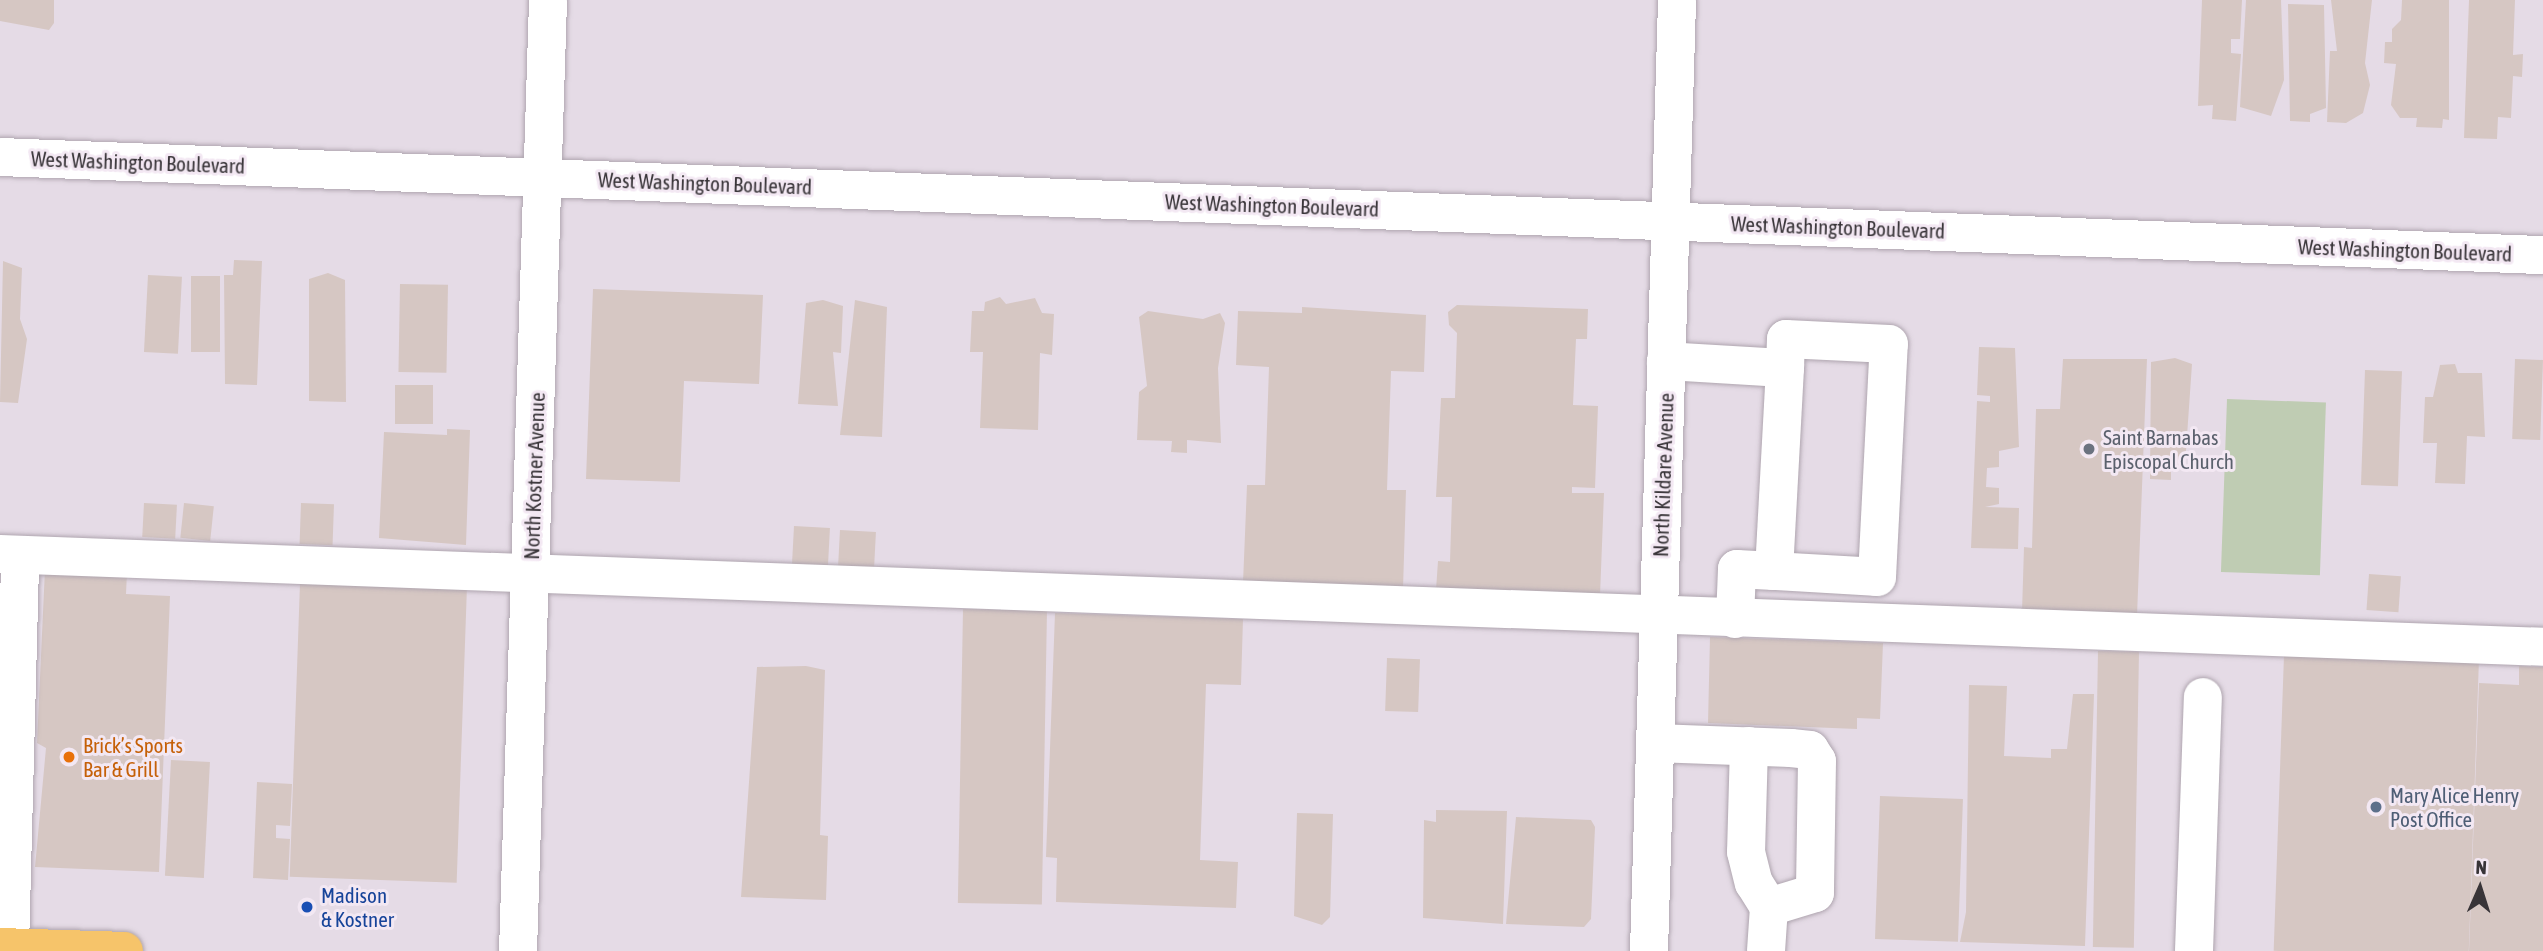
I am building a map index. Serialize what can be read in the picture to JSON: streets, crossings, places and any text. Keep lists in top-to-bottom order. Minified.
{"streets":{"street":["West Washington Boulevard","North Kildare Avenue","North Kostner Avenue"]},"crossings":[["West Washington Boulevard","North Kildare Avenue"],["West Washington Boulevard","North Kostner Avenue"]],"places":["Saint Barnabas Episcopal Church","Brick’s Sports Bar & Grill","Mary Alice Henry Post Office","Madison & Kostner"],"north":"top"}
